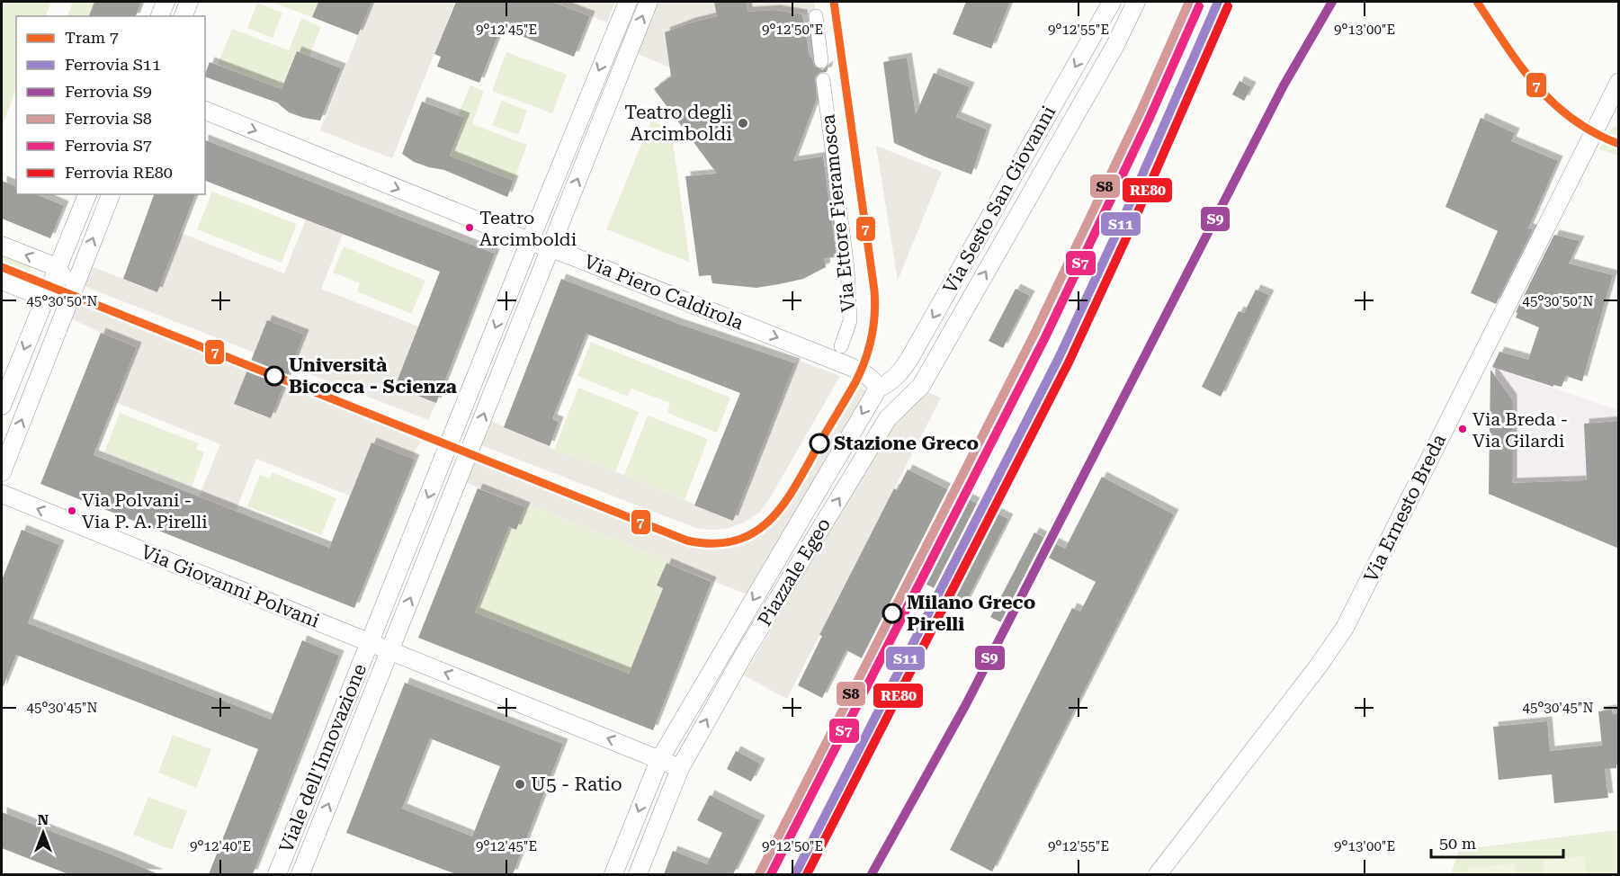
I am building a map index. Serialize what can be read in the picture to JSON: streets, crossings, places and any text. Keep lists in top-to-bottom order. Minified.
{"streets":{"street":["Via Sesto San Giovanni","Via Ettore Fieramosca","Via Piero Caldirola","Via Ernesto Breda","Piazzale Egeo","Via Giovanni Polvani","Viale dell'Innovazione"]},"crossings":[["Via Sesto San Giovanni","Via Piero Caldirola"],["Via Sesto San Giovanni","Piazzale Egeo"],["Via Piero Caldirola","Piazzale Egeo"],["Via Piero Caldirola","Viale dell'Innovazione"],["Via Giovanni Polvani","Viale dell'Innovazione"]],"one_way":["Via Piero Caldirola","Via Giovanni Polvani"],"places":["Teatro degli Arcimboldi","Teatro Arcimboldi","Università Bicocca - Scienza","Via Breda - Via Gilardi","Stazione Greco","Via Polvani - Via P. A. Pirelli","Milano Greco Pirelli","U5 - Ratio"],"lines":["tram line 7","rail line S11","rail line S9","rail line S8","rail line S7","rail line RE80"],"legend":["Tram 7","Ferrovia S11","Ferrovia S9","Ferrovia S8","Ferrovia S7","Ferrovia RE80"],"scale_bar":"50 m","north":"top","coordinates":["9°12'45\"E","9°12'50\"E","9°12'55\"E","9°13'00\"E","45°30'50\"N","45°30'45\"N","9°12'40\"E"]}
